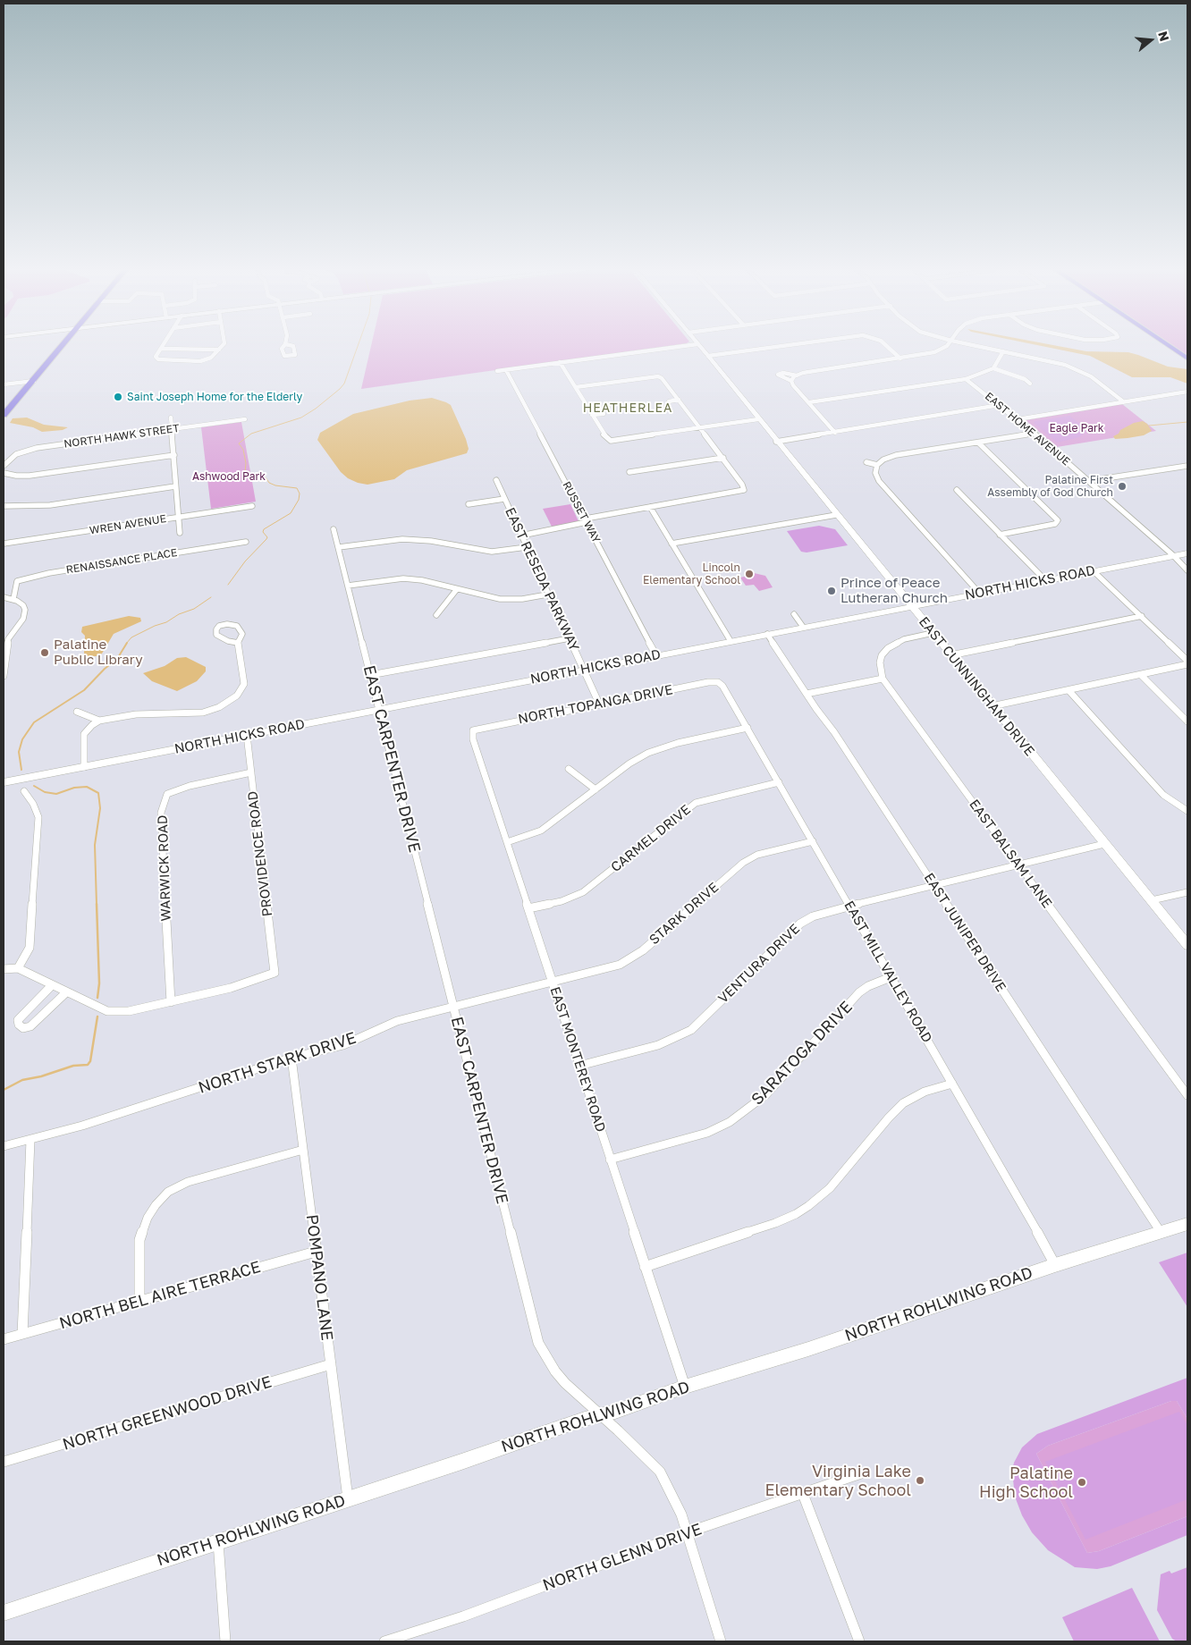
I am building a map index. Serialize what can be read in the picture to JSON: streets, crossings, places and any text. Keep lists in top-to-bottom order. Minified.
{"streets":{"street":["EAST HOME AVENUE","NORTH HAWK STREET","RUSSET WAY","WREN AVENUE","RENAISSANCE PLACE","EAST RESEDA PARKWAY","NORTH HICKS ROAD","EAST CUNNINGHAM DRIVE","NORTH TOPANGA DRIVE","EAST CARPENTER DRIVE","CARMEL DRIVE","PROVIDENCE ROAD","EAST BALSAM LANE","WARWICK ROAD","STARK DRIVE","EAST JUNIPER DRIVE","VENTURA DRIVE","EAST MILL VALLEY ROAD","SARATOGA DRIVE","EAST MONTEREY ROAD","NORTH STARK DRIVE","POMPANO LANE","NORTH BEL AIRE TERRACE","NORTH ROHLWING ROAD","NORTH GREENWOOD DRIVE","NORTH GLENN DRIVE"]},"crossings":[["EAST HOME AVENUE","NORTH HICKS ROAD"],["RUSSET WAY","NORTH HICKS ROAD"],["EAST RESEDA PARKWAY","NORTH HICKS ROAD"],["EAST RESEDA PARKWAY","NORTH TOPANGA DRIVE"],["NORTH HICKS ROAD","EAST CUNNINGHAM DRIVE"],["NORTH HICKS ROAD","EAST CARPENTER DRIVE"],["NORTH HICKS ROAD","PROVIDENCE ROAD"],["NORTH HICKS ROAD","EAST JUNIPER DRIVE"],["EAST CUNNINGHAM DRIVE","VENTURA DRIVE"],["NORTH TOPANGA DRIVE","EAST MILL VALLEY ROAD"],["NORTH TOPANGA DRIVE","EAST MONTEREY ROAD"],["EAST CARPENTER DRIVE","NORTH STARK DRIVE"],["EAST CARPENTER DRIVE","NORTH ROHLWING ROAD"],["EAST CARPENTER DRIVE","NORTH GLENN DRIVE"],["CARMEL DRIVE","EAST MILL VALLEY ROAD"],["CARMEL DRIVE","EAST MONTEREY ROAD"],["PROVIDENCE ROAD","WARWICK ROAD"],["EAST BALSAM LANE","VENTURA DRIVE"],["STARK DRIVE","EAST MILL VALLEY ROAD"],["STARK DRIVE","EAST MONTEREY ROAD"],["STARK DRIVE","NORTH STARK DRIVE"],["EAST JUNIPER DRIVE","VENTURA DRIVE"],["EAST JUNIPER DRIVE","NORTH ROHLWING ROAD"],["VENTURA DRIVE","EAST MILL VALLEY ROAD"],["VENTURA DRIVE","EAST MONTEREY ROAD"],["EAST MILL VALLEY ROAD","SARATOGA DRIVE"],["EAST MILL VALLEY ROAD","NORTH ROHLWING ROAD"],["SARATOGA DRIVE","EAST MONTEREY ROAD"],["EAST MONTEREY ROAD","NORTH STARK DRIVE"],["EAST MONTEREY ROAD","NORTH ROHLWING ROAD"],["NORTH STARK DRIVE","POMPANO LANE"],["POMPANO LANE","NORTH BEL AIRE TERRACE"],["POMPANO LANE","NORTH ROHLWING ROAD"],["POMPANO LANE","NORTH GREENWOOD DRIVE"]],"districts":["HEATHERLEA"],"parks":["Eagle Park","Ashwood Park"],"places":["Saint Joseph Home for the Elderly","Palatine First Assembly of God Church","Lincoln Elementary School","Prince of Peace Lutheran Church","Palatine Public Library","Virginia Lake Elementary School","Palatine High School"],"north":"right"}
